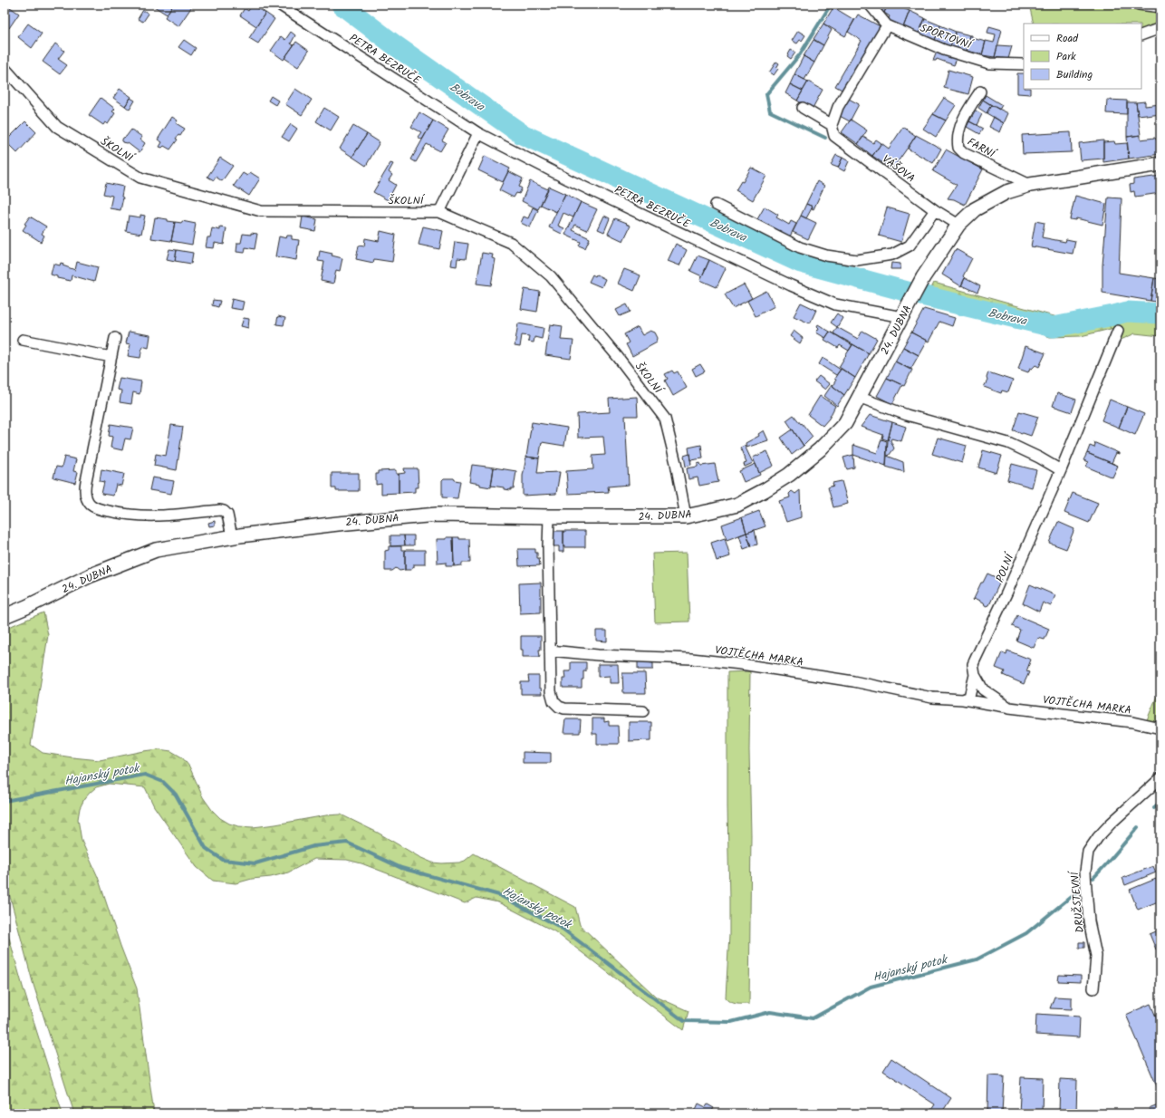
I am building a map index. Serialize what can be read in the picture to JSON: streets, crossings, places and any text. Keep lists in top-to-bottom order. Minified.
{"streets":{"main road":["24. DUBNA"],"street":["SPORTOVNÍ","PETRA BEZRUČE","FARNÍ","ŠKOLNÍ","VÁŠOVA","POLNÍ","VOJTĚCHA MARKA","DRUŽSTEVNÍ"]},"crossings":[["PETRA BEZRUČE","24. DUBNA"],["FARNÍ","24. DUBNA"],["ŠKOLNÍ","24. DUBNA"],["VÁŠOVA","24. DUBNA"],["POLNÍ","VOJTĚCHA MARKA"]],"water":["Bobrava","Hajanský potok"],"legend":["Road","Park","Building"]}
